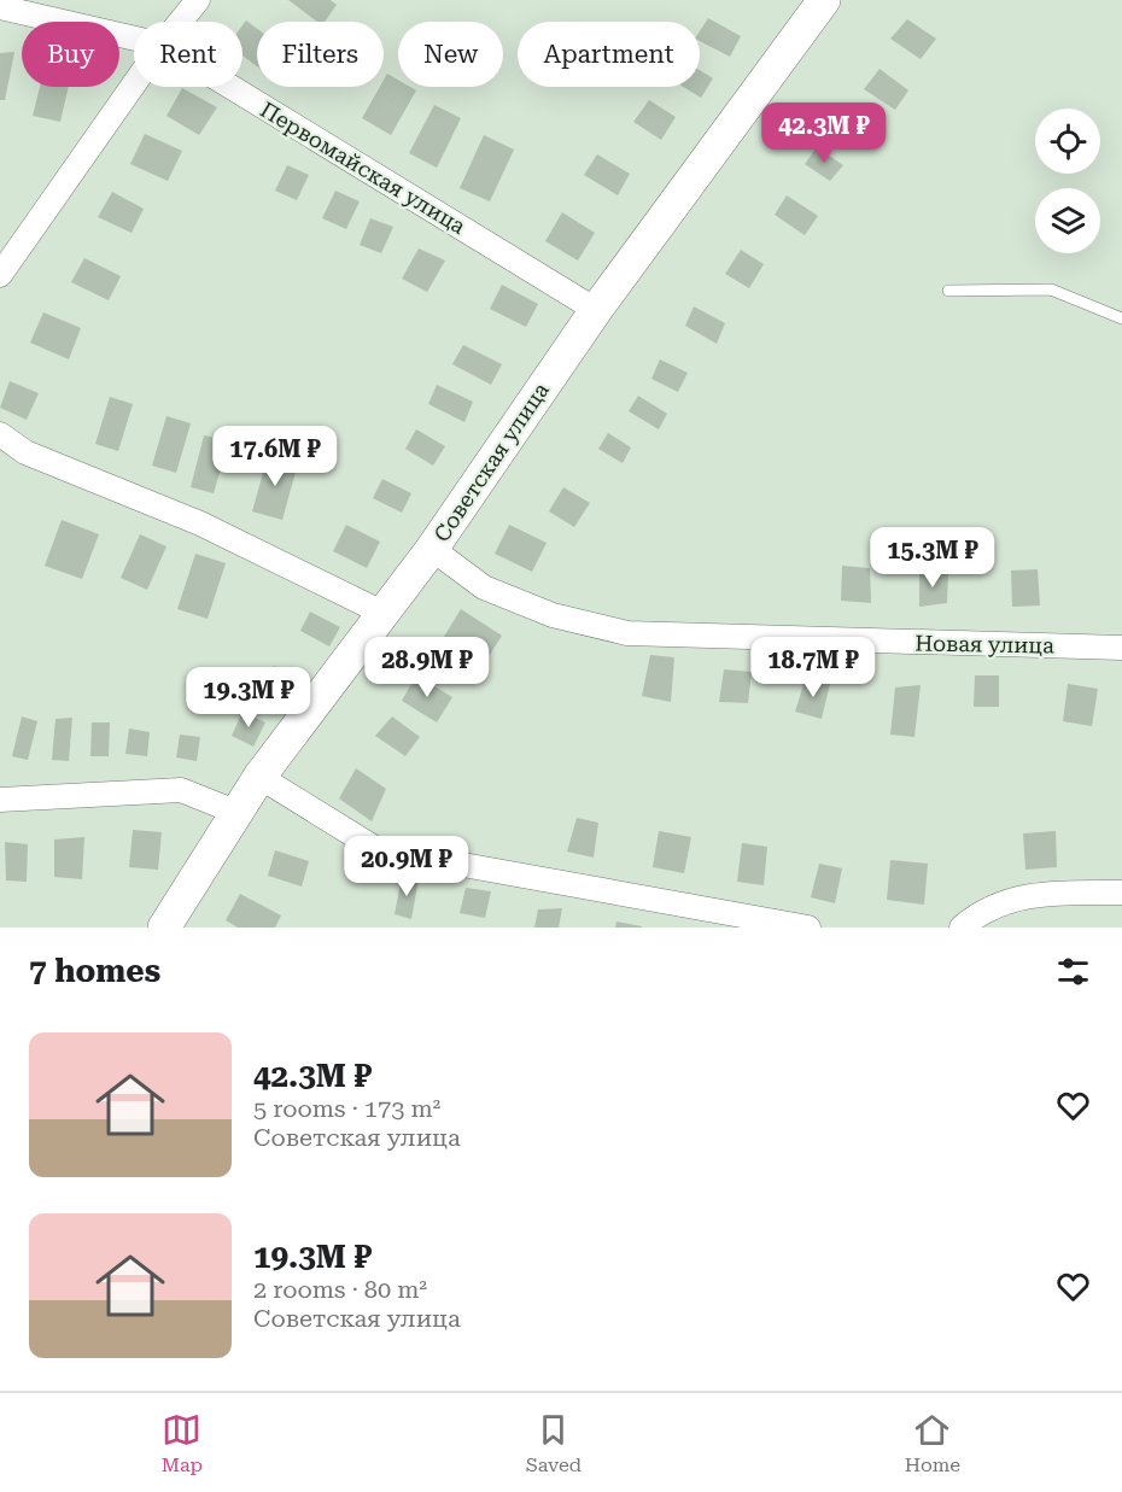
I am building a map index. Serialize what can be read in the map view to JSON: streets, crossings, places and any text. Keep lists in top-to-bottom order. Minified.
{"streets":{"street":["Первомайская улица","Советская улица","Новая улица"]},"crossings":[["Первомайская улица","Советская улица"],["Советская улица","Новая улица"]],"page":{"chip":["Buy","Rent","Filters","New","Apartment"],"price":["42.3M ₽","17.6M ₽","15.3M ₽","28.9M ₽","18.7M ₽","19.3M ₽","20.9M ₽"],"heading":"7 homes","list":[{"name":"42.3M ₽","note":"5 rooms · 173 m² · Советская улица"},{"name":"19.3M ₽","note":"2 rooms · 80 m² · Советская улица"}],"tabs":["Map","Saved","Home"]}}
